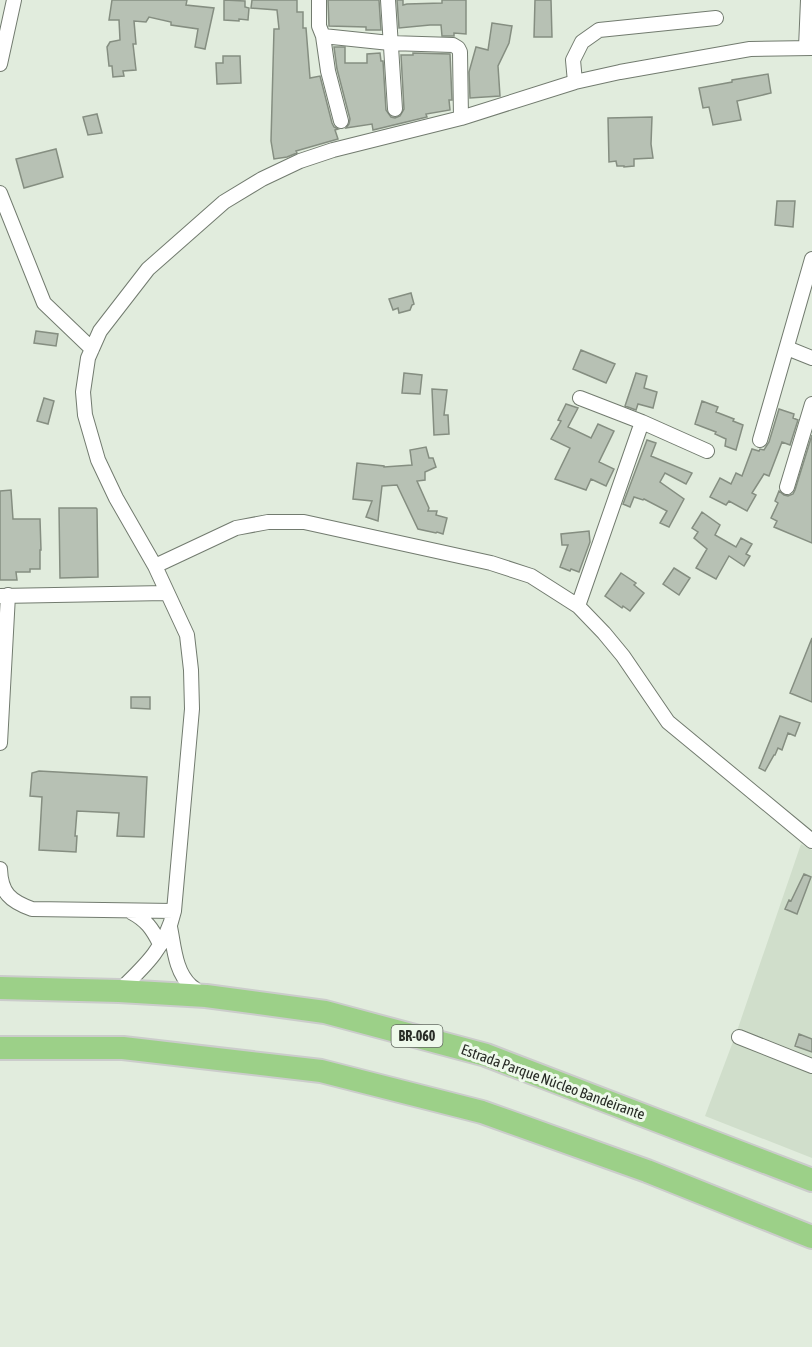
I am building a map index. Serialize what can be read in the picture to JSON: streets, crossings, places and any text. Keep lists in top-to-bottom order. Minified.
{"streets":{"highway":["BR-060","Estrada Parque Núcleo Bandeirante"]}}
